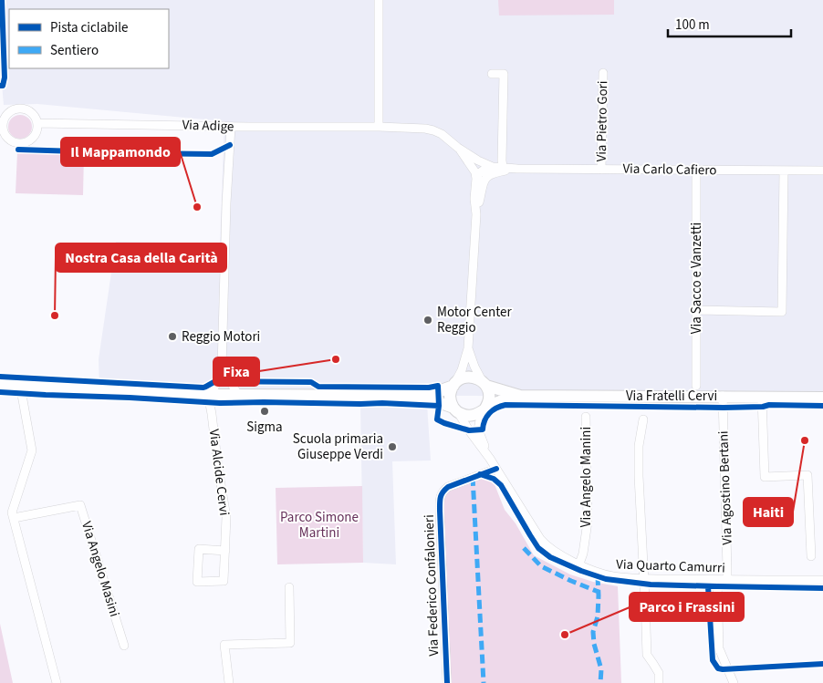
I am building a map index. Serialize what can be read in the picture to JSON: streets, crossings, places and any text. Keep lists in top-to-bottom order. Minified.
{"streets":{"main road":["Via Fratelli Cervi"],"street":["Via Pietro Gori","Via Adige","Via Carlo Cafiero","Via Sacco e Vanzetti","Via Alcide Cervi","Via Angelo Manini","Via Agostino Bertani","Via Quarto Camurri","Via Angelo Masini","Via Federico Confalonieri"]},"crossings":[["Via Pietro Gori","Via Carlo Cafiero"],["Via Adige","Via Carlo Cafiero"],["Via Carlo Cafiero","Via Sacco e Vanzetti"],["Via Carlo Cafiero","Via Fratelli Cervi"],["Via Carlo Cafiero","Via Quarto Camurri"],["Via Fratelli Cervi","Via Alcide Cervi"],["Via Fratelli Cervi","Via Agostino Bertani"],["Via Fratelli Cervi","Via Quarto Camurri"],["Via Angelo Manini","Via Quarto Camurri"],["Via Agostino Bertani","Via Quarto Camurri"],["Via Quarto Camurri","Via Federico Confalonieri"]],"parks":["Parco Simone Martini"],"places":["Il Mappamondo","Nostra Casa della Carità","Motor Center Reggio","Reggio Motori","Fixa","Sigma","Haiti","Scuola primaria Giuseppe Verdi","Parco i Frassini"],"legend":["Pista ciclabile","Sentiero"],"scale_bar":"100 m"}
